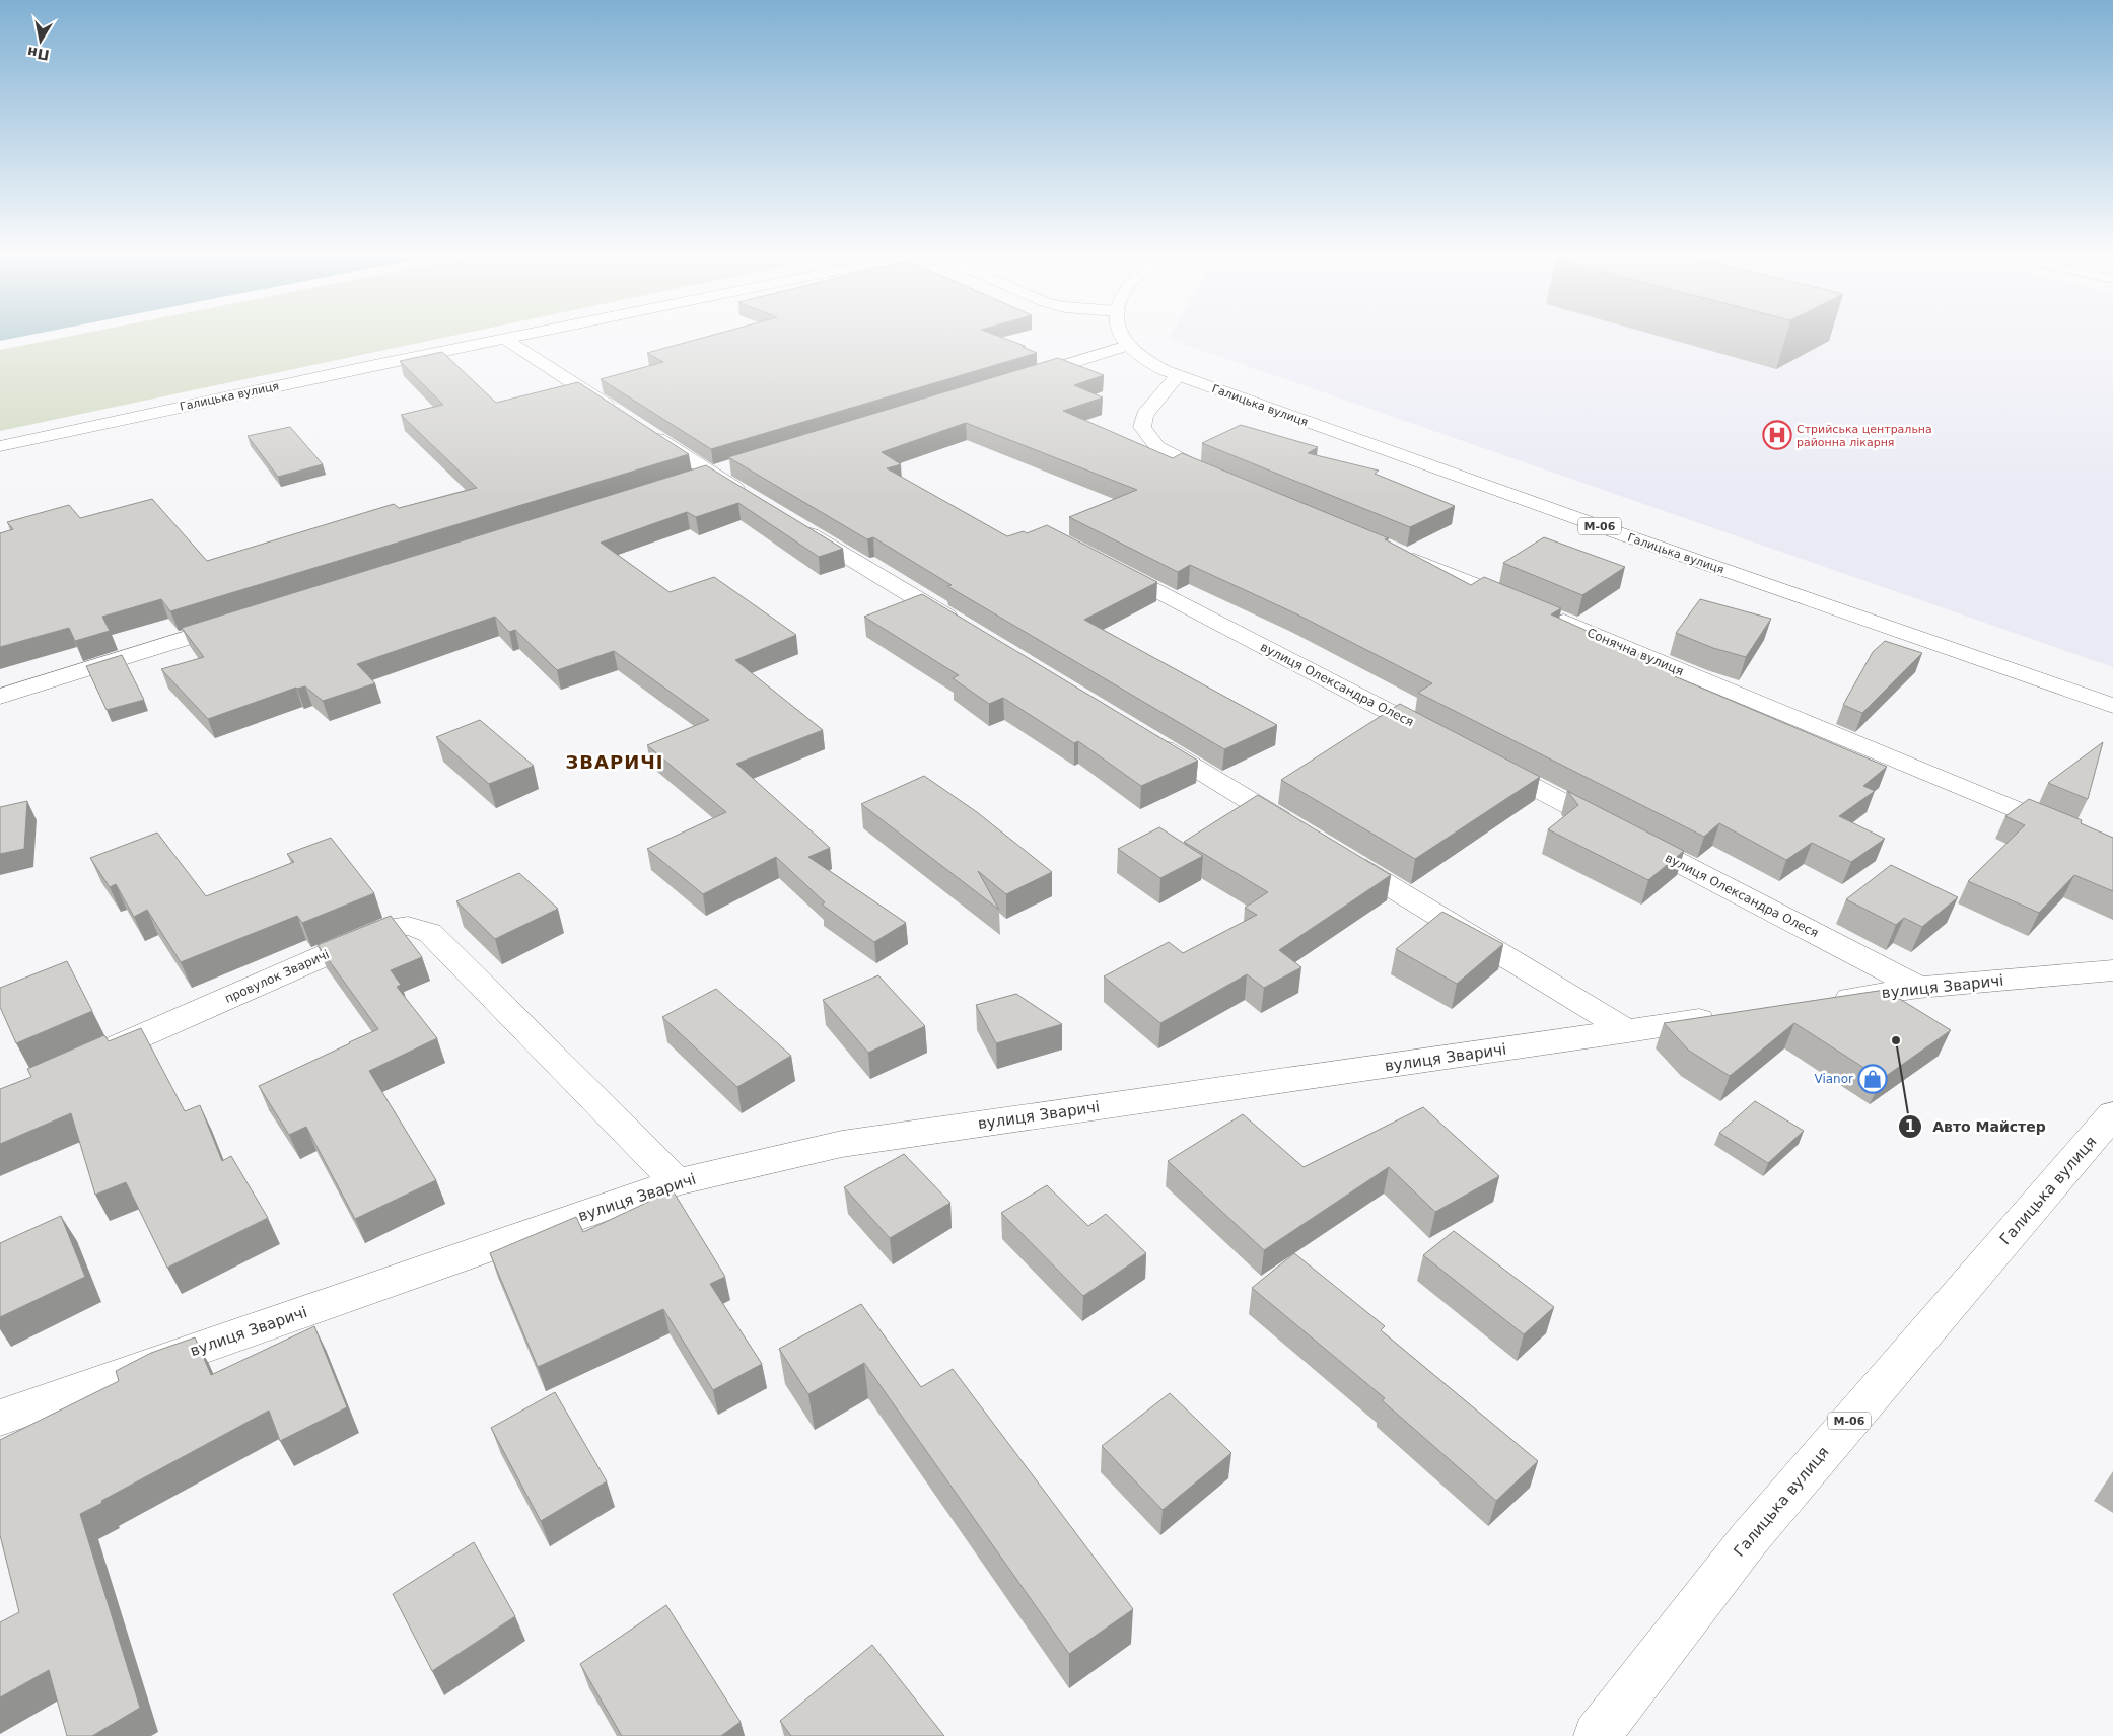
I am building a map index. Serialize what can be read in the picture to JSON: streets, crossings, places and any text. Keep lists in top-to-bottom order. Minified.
{"streets":{"main road":["Галицька вулиця","М-06","Сонячна вулиця","вулиця Олександра Олеся","провулок Зваричі","вулиця Зваричі"]},"crossings":[["вулиця Олександра Олеся","вулиця Зваричі"],["провулок Зваричі","вулиця Зваричі"]],"districts":["ЗВАРИЧІ"],"places":{"hospital":["Стрийська центральна районна лікарня"],"other":["Авто Майстер"],"shop":["Vianor"]},"north":"bottom"}
